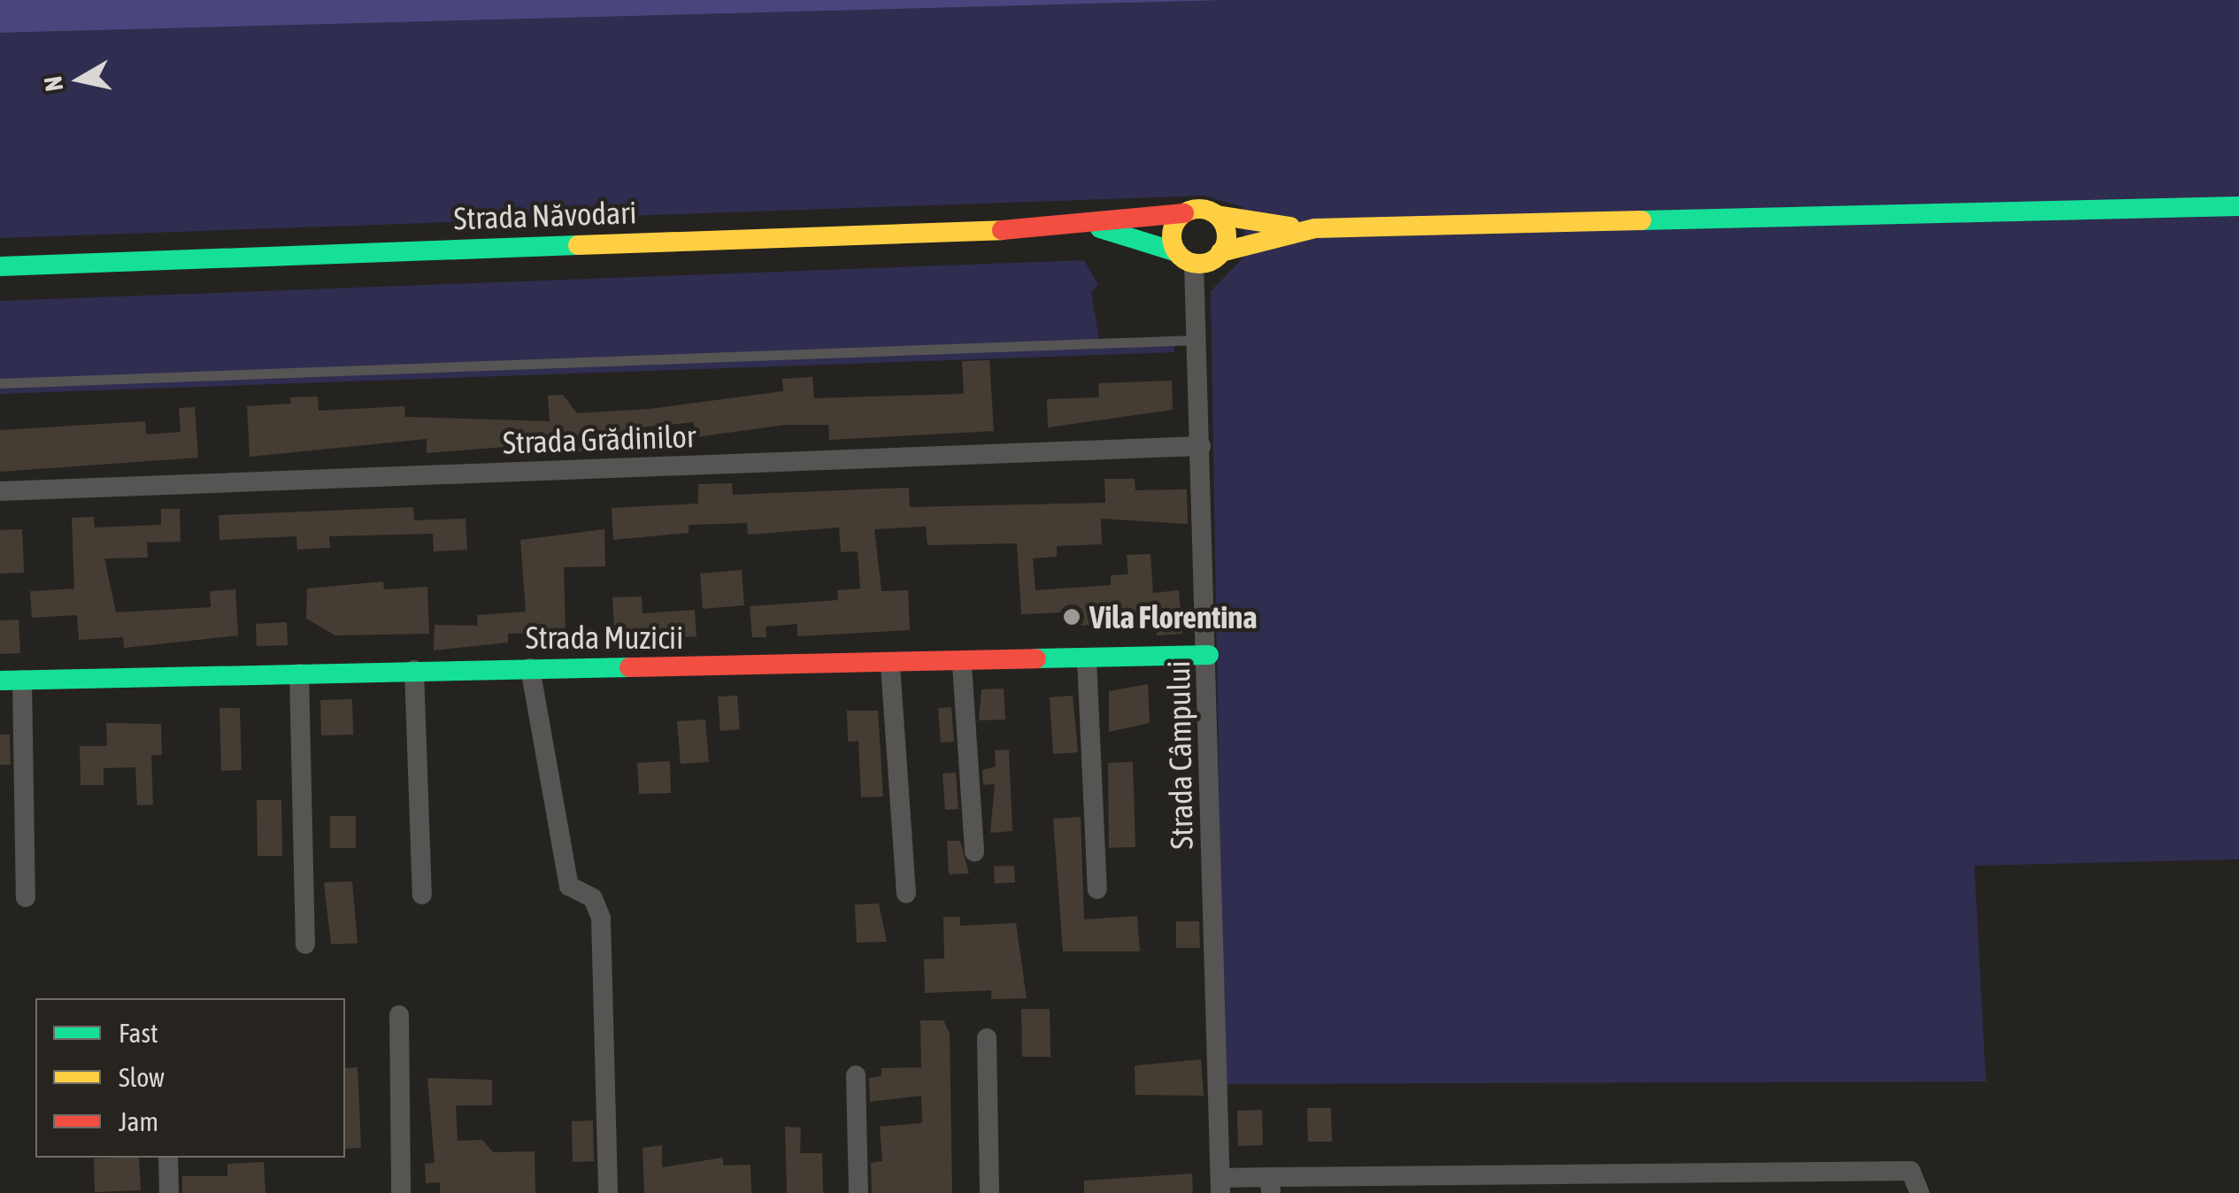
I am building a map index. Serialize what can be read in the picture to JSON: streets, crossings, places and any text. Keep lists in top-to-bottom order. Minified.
{"streets":{"main road":["Strada Năvodari","Strada Muzicii"],"street":["Strada Grădinilor","Strada Câmpului"]},"crossings":[["Strada Năvodari","Strada Câmpului"],["Strada Grădinilor","Strada Câmpului"],["Strada Muzicii","Strada Câmpului"]],"places":["Vila Florentina"],"legend":["Fast","Slow","Jam"],"north":"left"}
